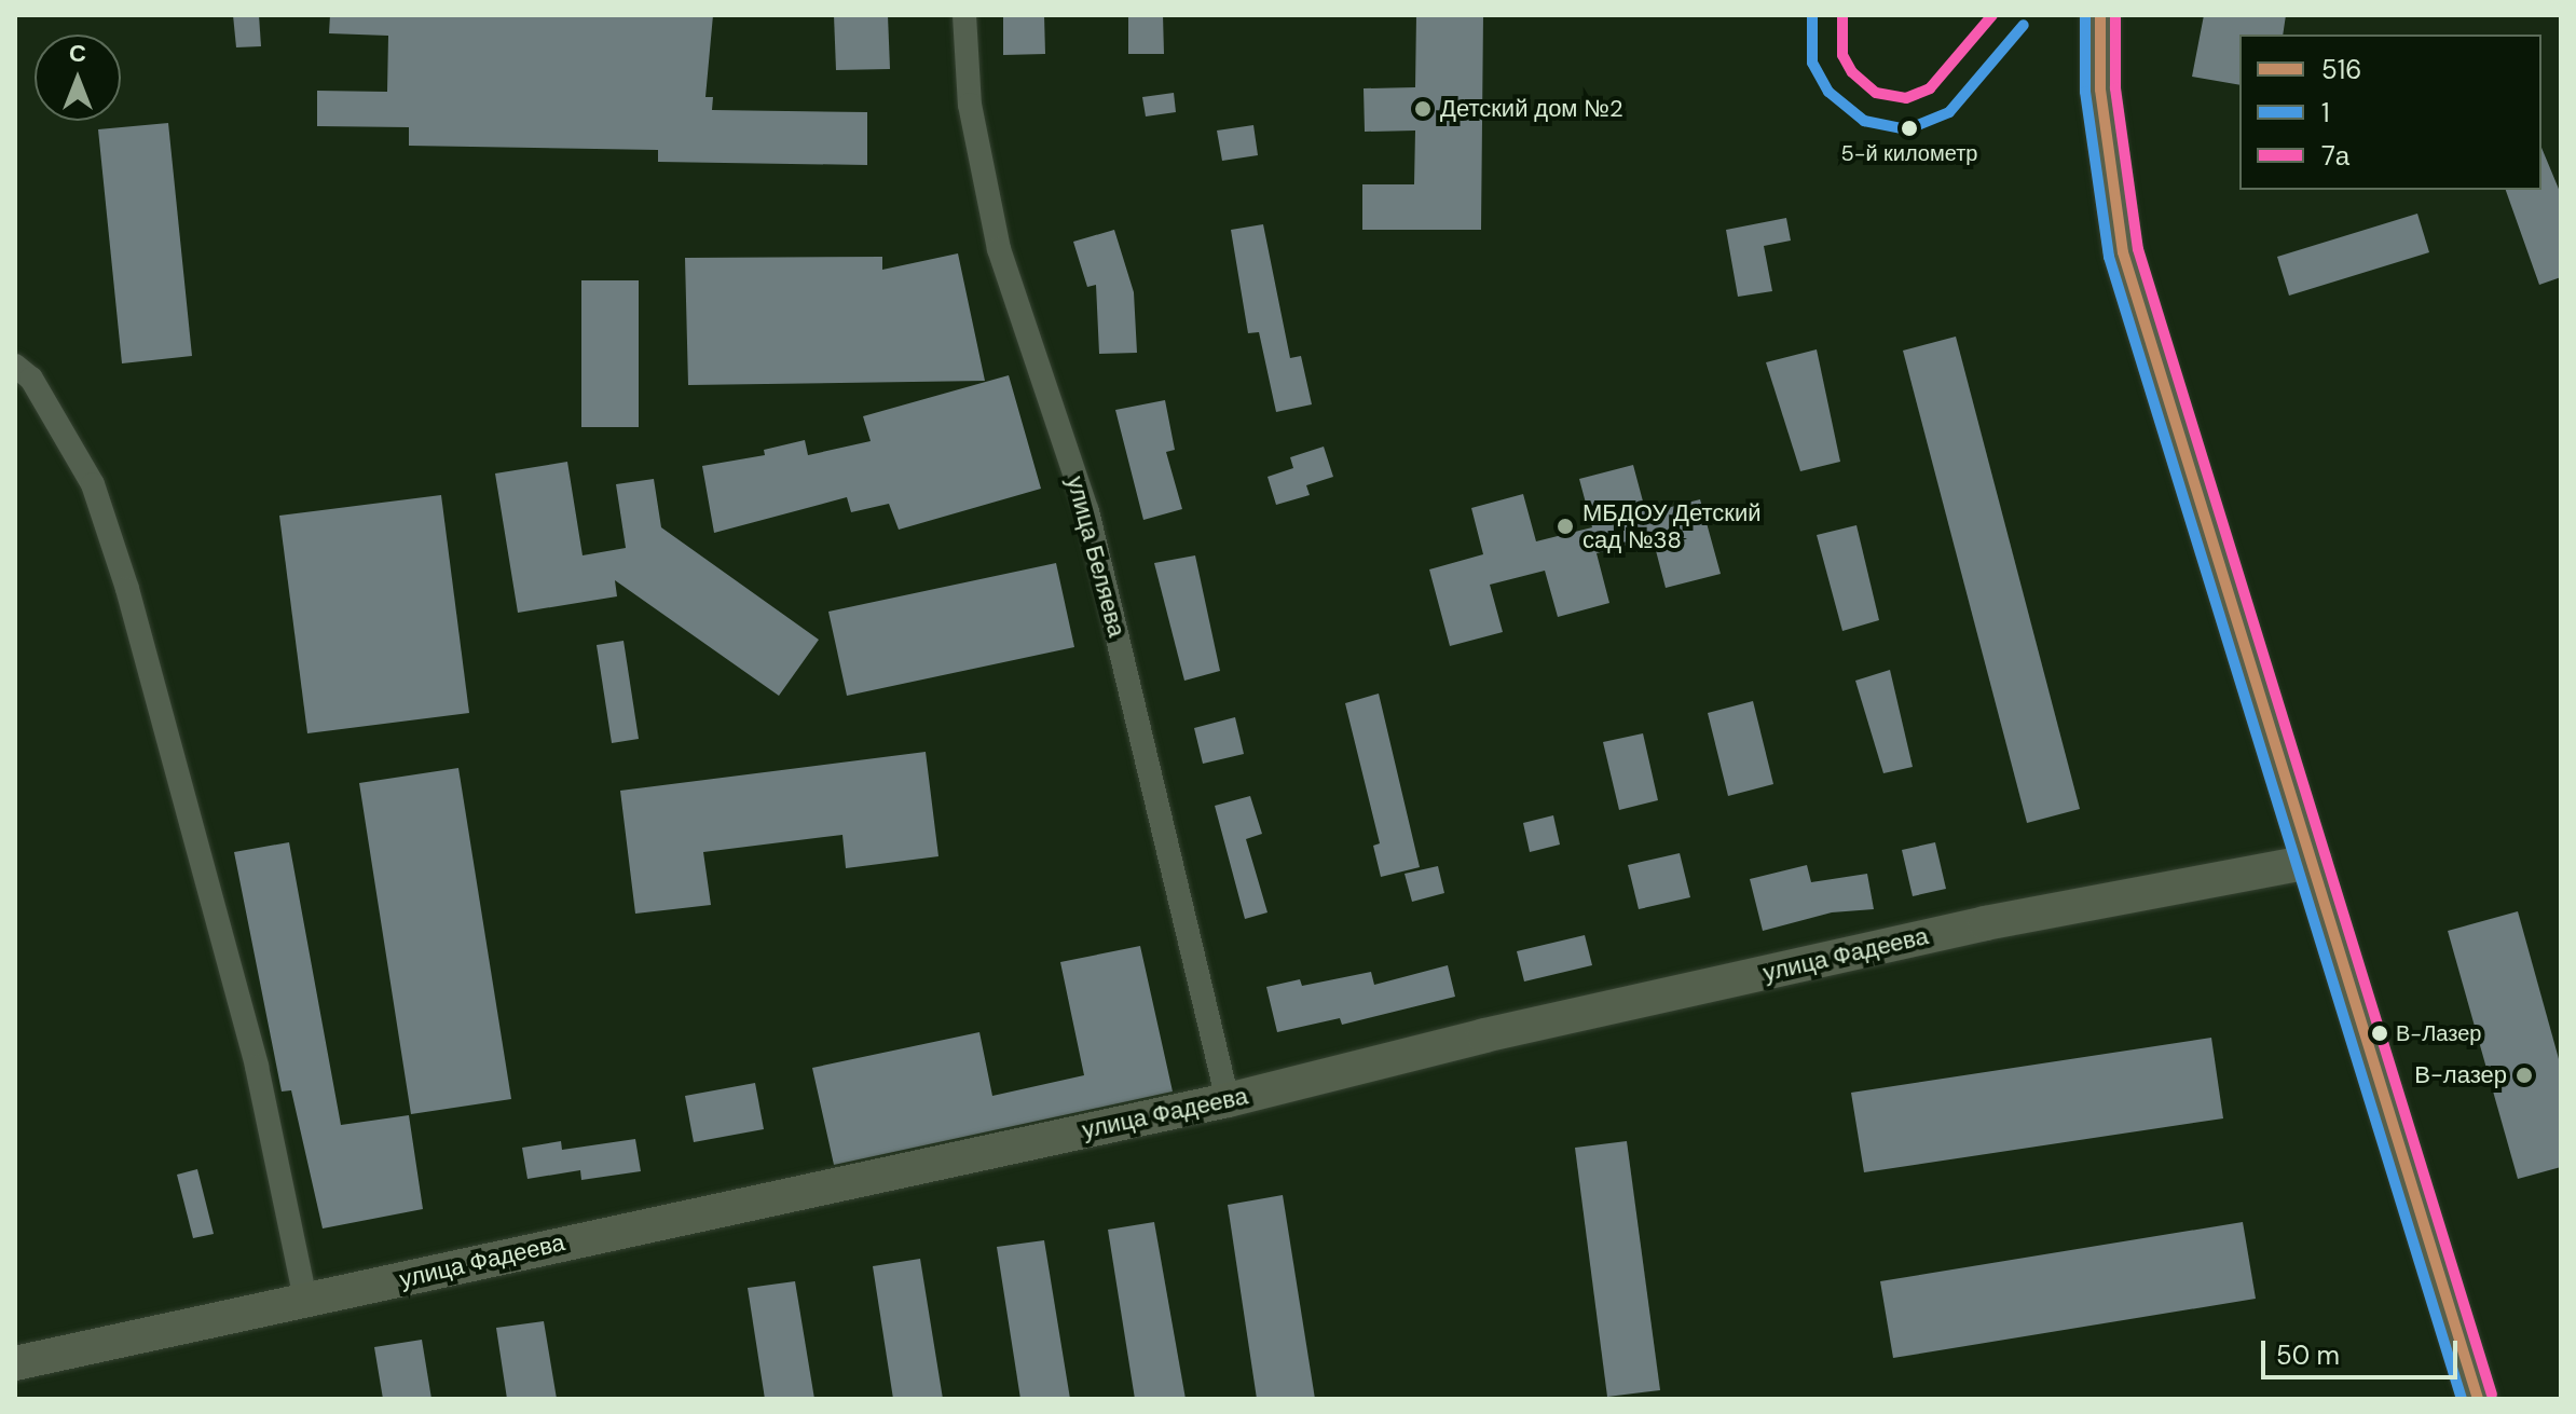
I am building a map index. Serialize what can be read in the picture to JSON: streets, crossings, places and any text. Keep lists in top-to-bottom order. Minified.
{"streets":{"main road":["улица Фадеева"],"street":["улица Беляева"]},"crossings":[["улица Беляева","улица Фадеева"]],"places":["Детский дом №2","5-й километр","МБДОУ Детский сад №38","В-Лазер","В-лазер"],"lines":["transit line 516","transit line 1","transit line 7а"],"legend":["516","1","7а"],"scale_bar":"50 m","north":"top"}
